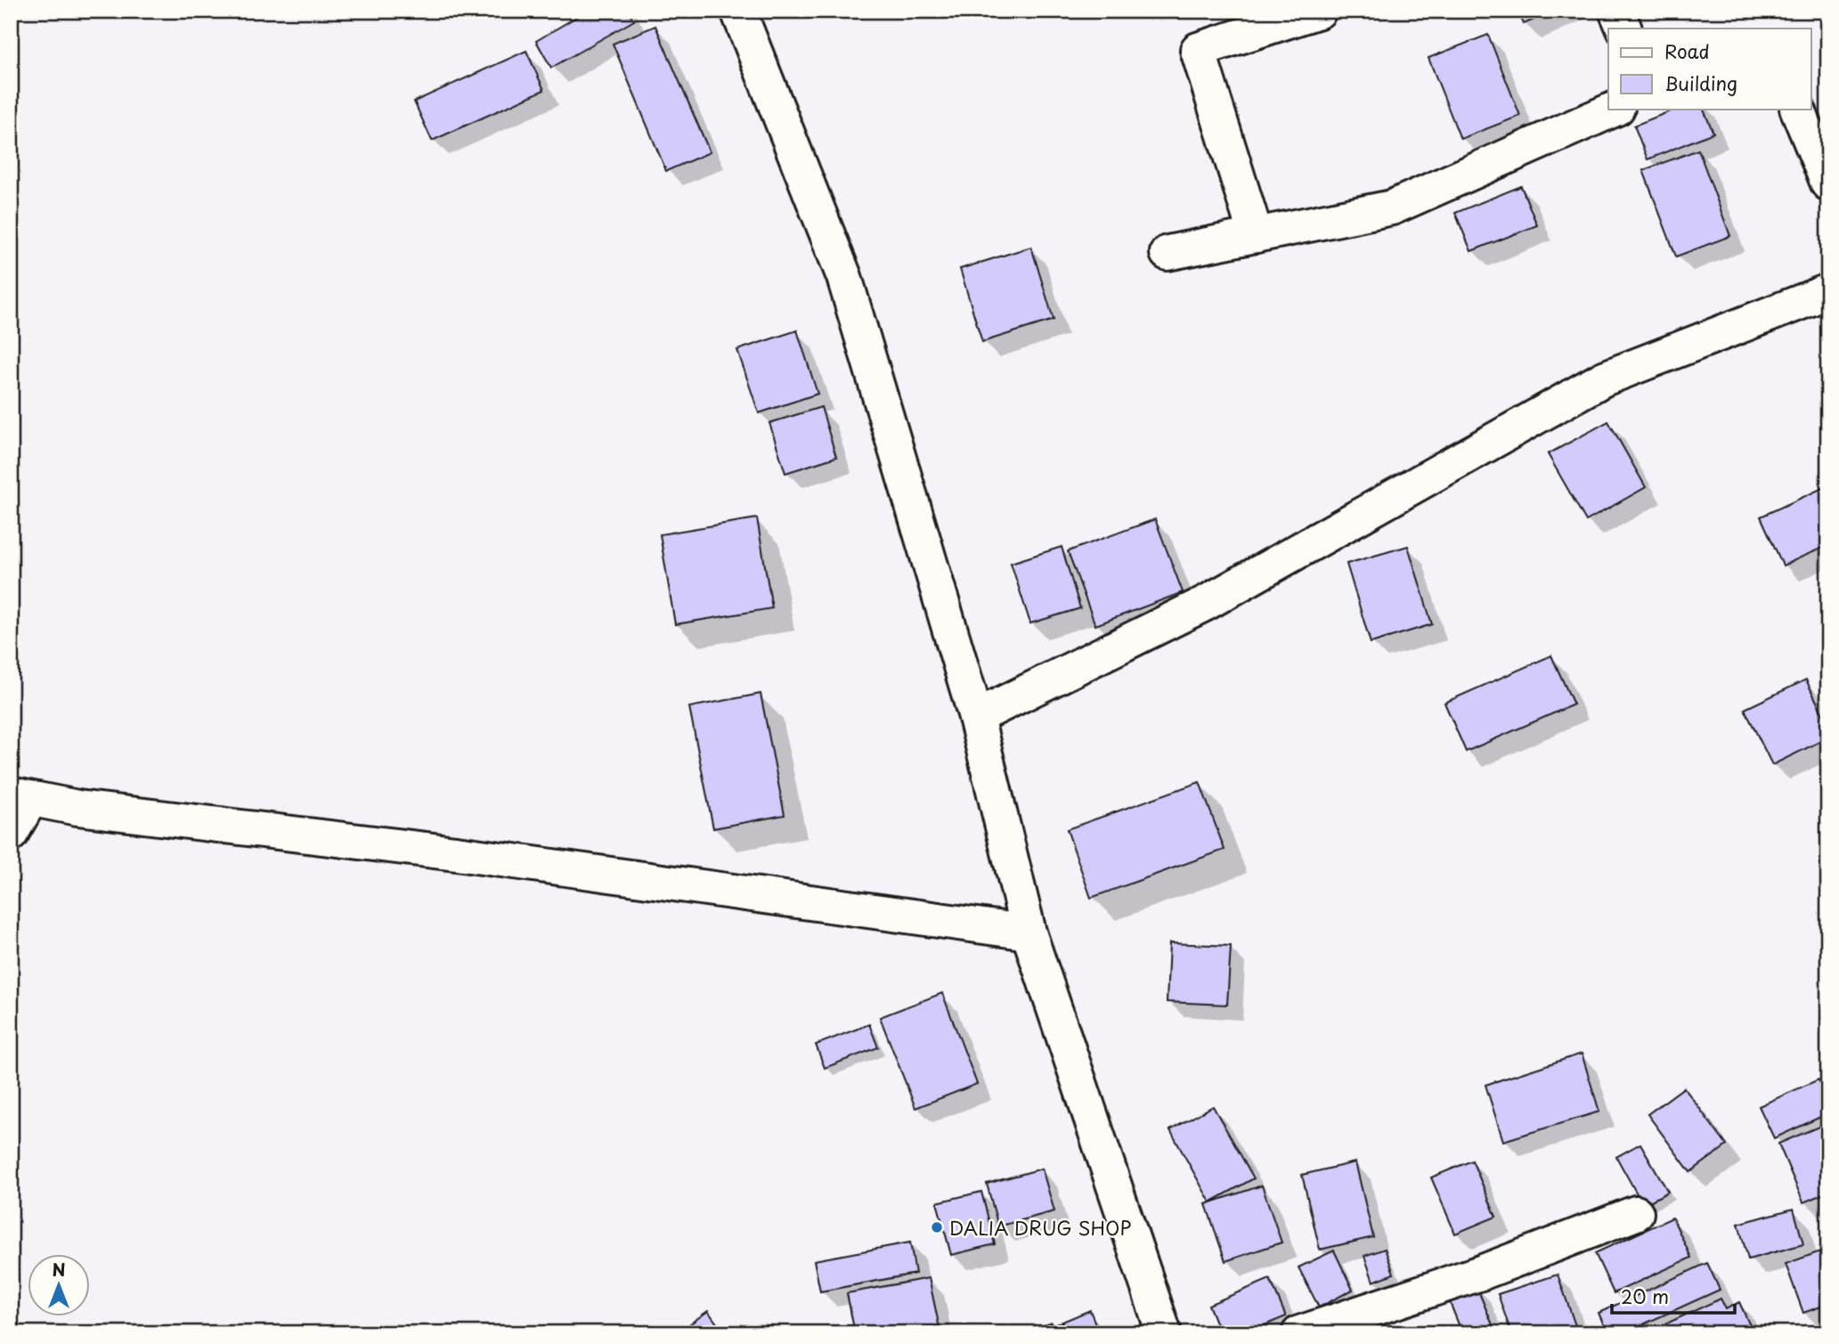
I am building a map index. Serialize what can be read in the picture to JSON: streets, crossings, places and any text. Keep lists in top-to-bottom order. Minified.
{"places":["DALIA DRUG SHOP"],"legend":["Road","Building"],"scale_bar":"20 m","north":"top"}
